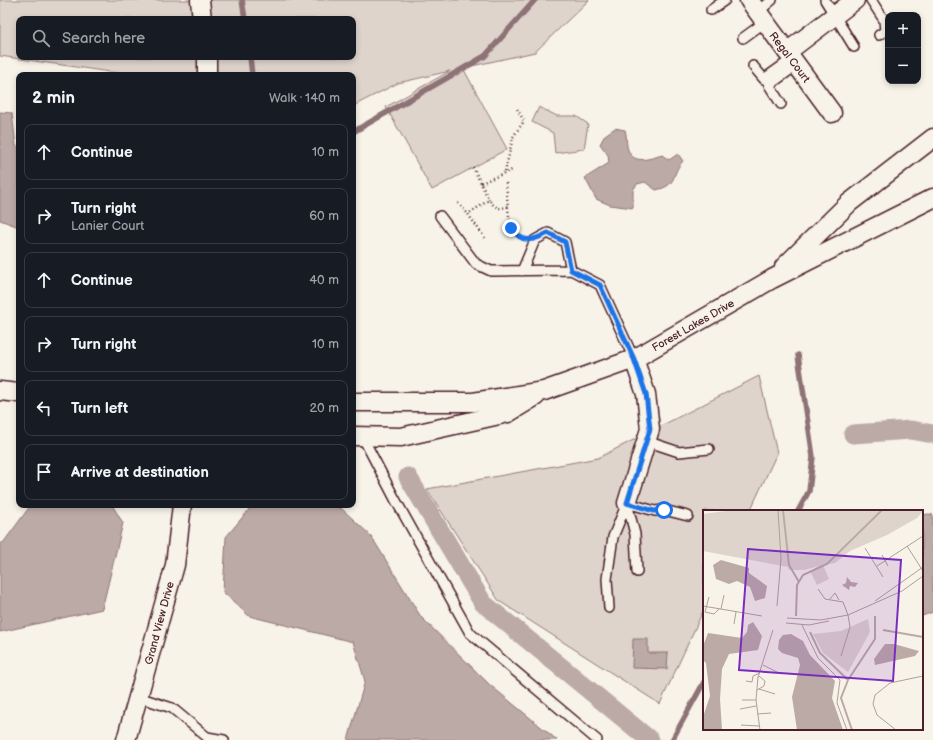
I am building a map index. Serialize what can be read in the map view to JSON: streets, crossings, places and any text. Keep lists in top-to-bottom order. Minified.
{"streets":{"street":["Regal Court","Forest Lakes Drive","Grand View Drive"]},"page":{"map_buttons":["+","−"],"search":"Search here","heading":["2 min","Walk · 140 m"],"list":[["Continue","10 m"],["Turn right","Lanier Court","60 m"],["Continue","40 m"],["Turn right","10 m"],["Turn left","20 m"],"Arrive at destination"]}}
